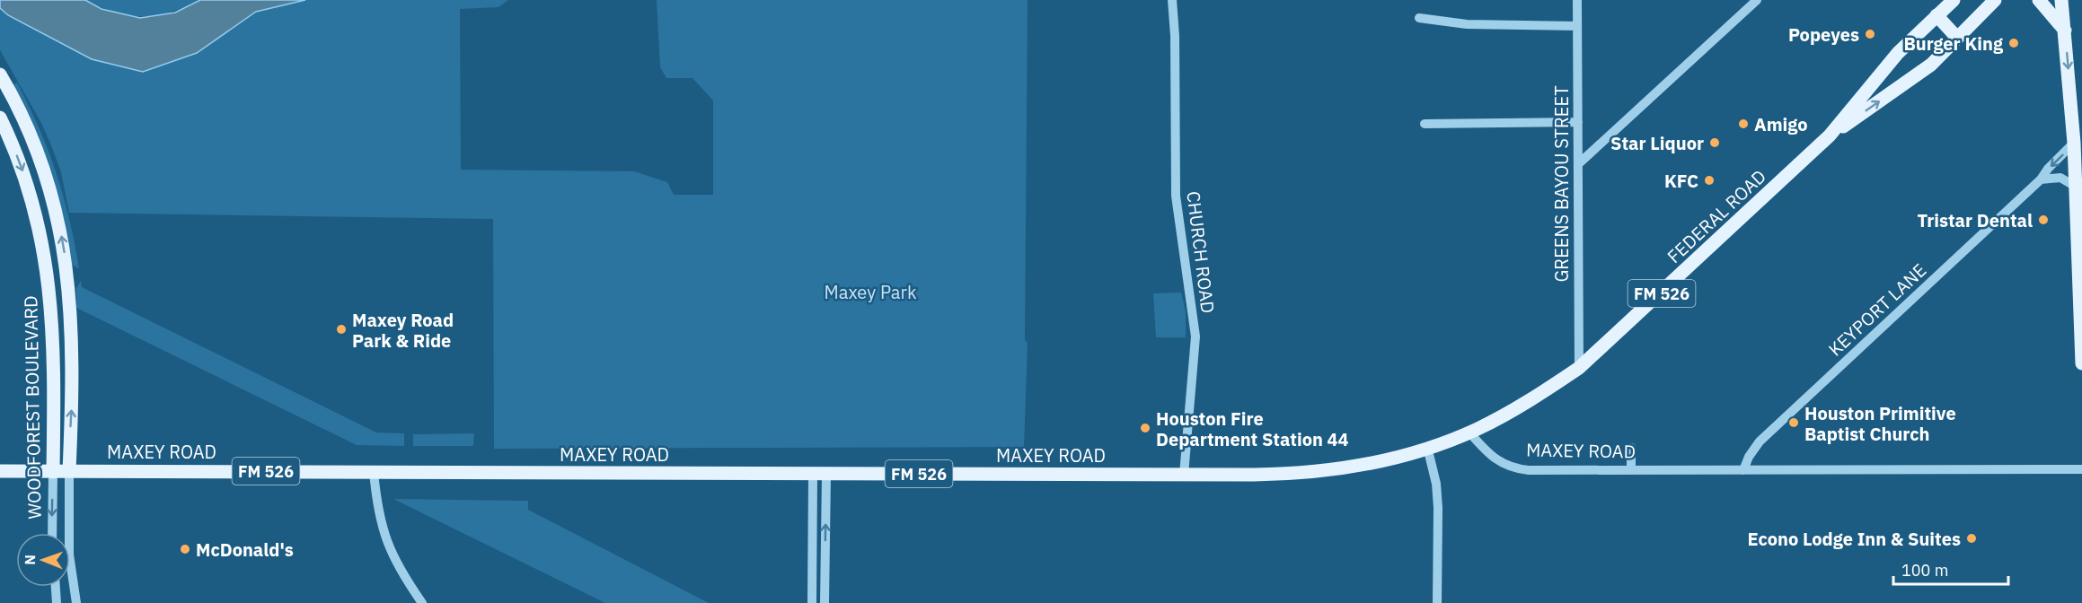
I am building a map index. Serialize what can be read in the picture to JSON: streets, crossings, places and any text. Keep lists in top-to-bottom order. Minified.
{"streets":{"main road":["FEDERAL ROAD","FM 526","WOODFOREST BOULEVARD","MAXEY ROAD"],"street":["GREENS BAYOU STREET","CHURCH ROAD","KEYPORT LANE"]},"crossings":[["GREENS BAYOU STREET","FEDERAL ROAD"],["FEDERAL ROAD","MAXEY ROAD"],["CHURCH ROAD","MAXEY ROAD"],["KEYPORT LANE","MAXEY ROAD"],["WOODFOREST BOULEVARD","MAXEY ROAD"]],"parks":["Maxey Park"],"places":["Popeyes","Burger King","Amigo","Star Liquor","KFC","Tristar Dental","Maxey Road Park & Ride","Houston Primitive Baptist Church","Houston Fire Department Station 44","Econo Lodge Inn & Suites","McDonald's"],"scale_bar":"100 m","north":"left"}
